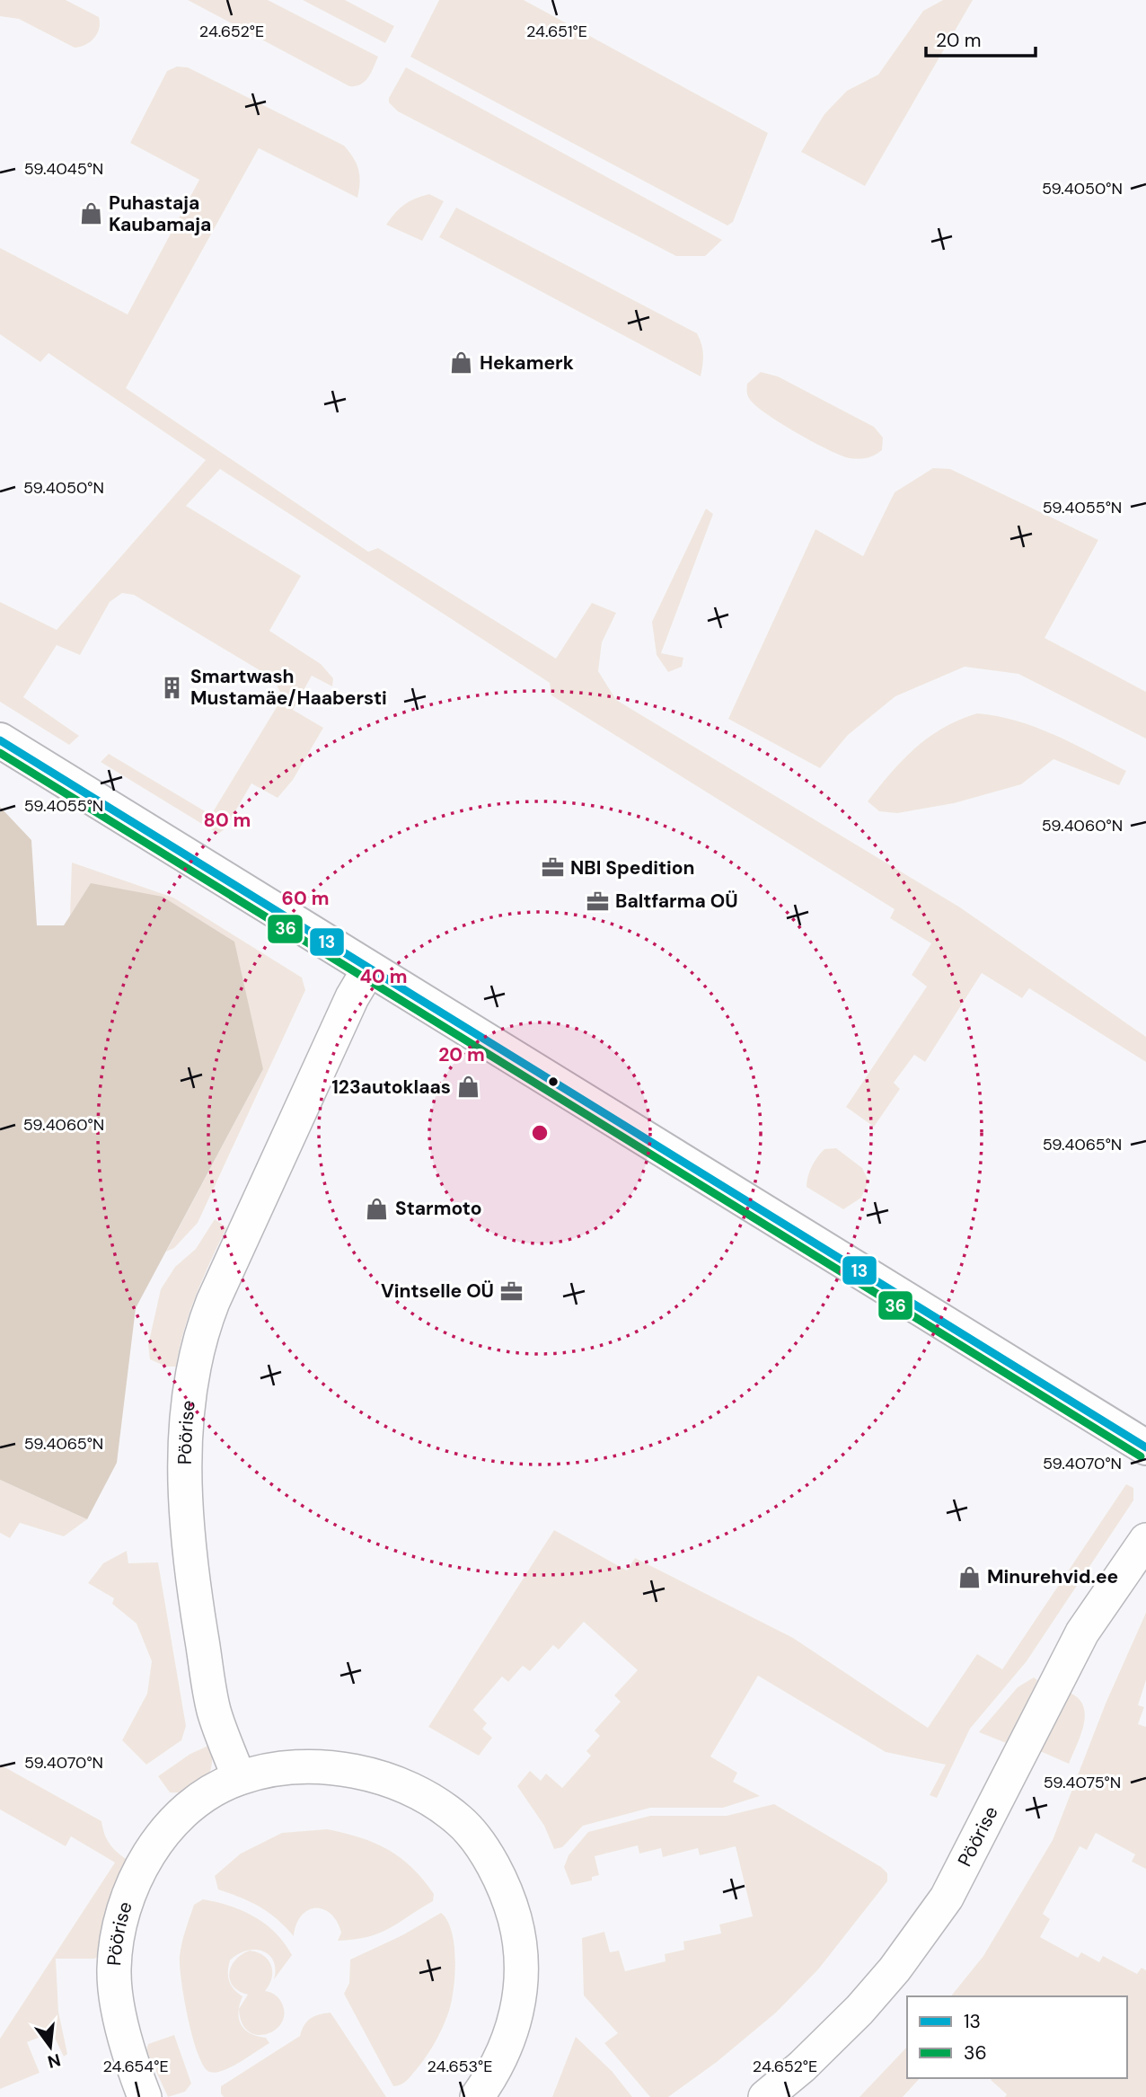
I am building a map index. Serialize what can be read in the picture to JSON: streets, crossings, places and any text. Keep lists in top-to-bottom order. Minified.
{"streets":{"street":["Pöörise"]},"places":{"shop":["Puhastaja Kaubamaja","Hekamerk","123autoklaas","Starmoto","Minurehvid.ee"],"building":["Smartwash Mustamäe/Haabersti"],"office":["NBI Spedition","Baltfarma OÜ","Vintselle OÜ"]},"lines":["transit line 13","transit line 36"],"legend":["13","36"],"scale_bar":"20 m","north":"bottom","coordinates":["24.652°E","24.651°E","59.4045°N","59.4050°N","59.4055°N","59.4060°N","59.4065°N","59.4070°N","59.4075°N","24.654°E","24.653°E"],"rings":["80 m","60 m","40 m","20 m"]}
